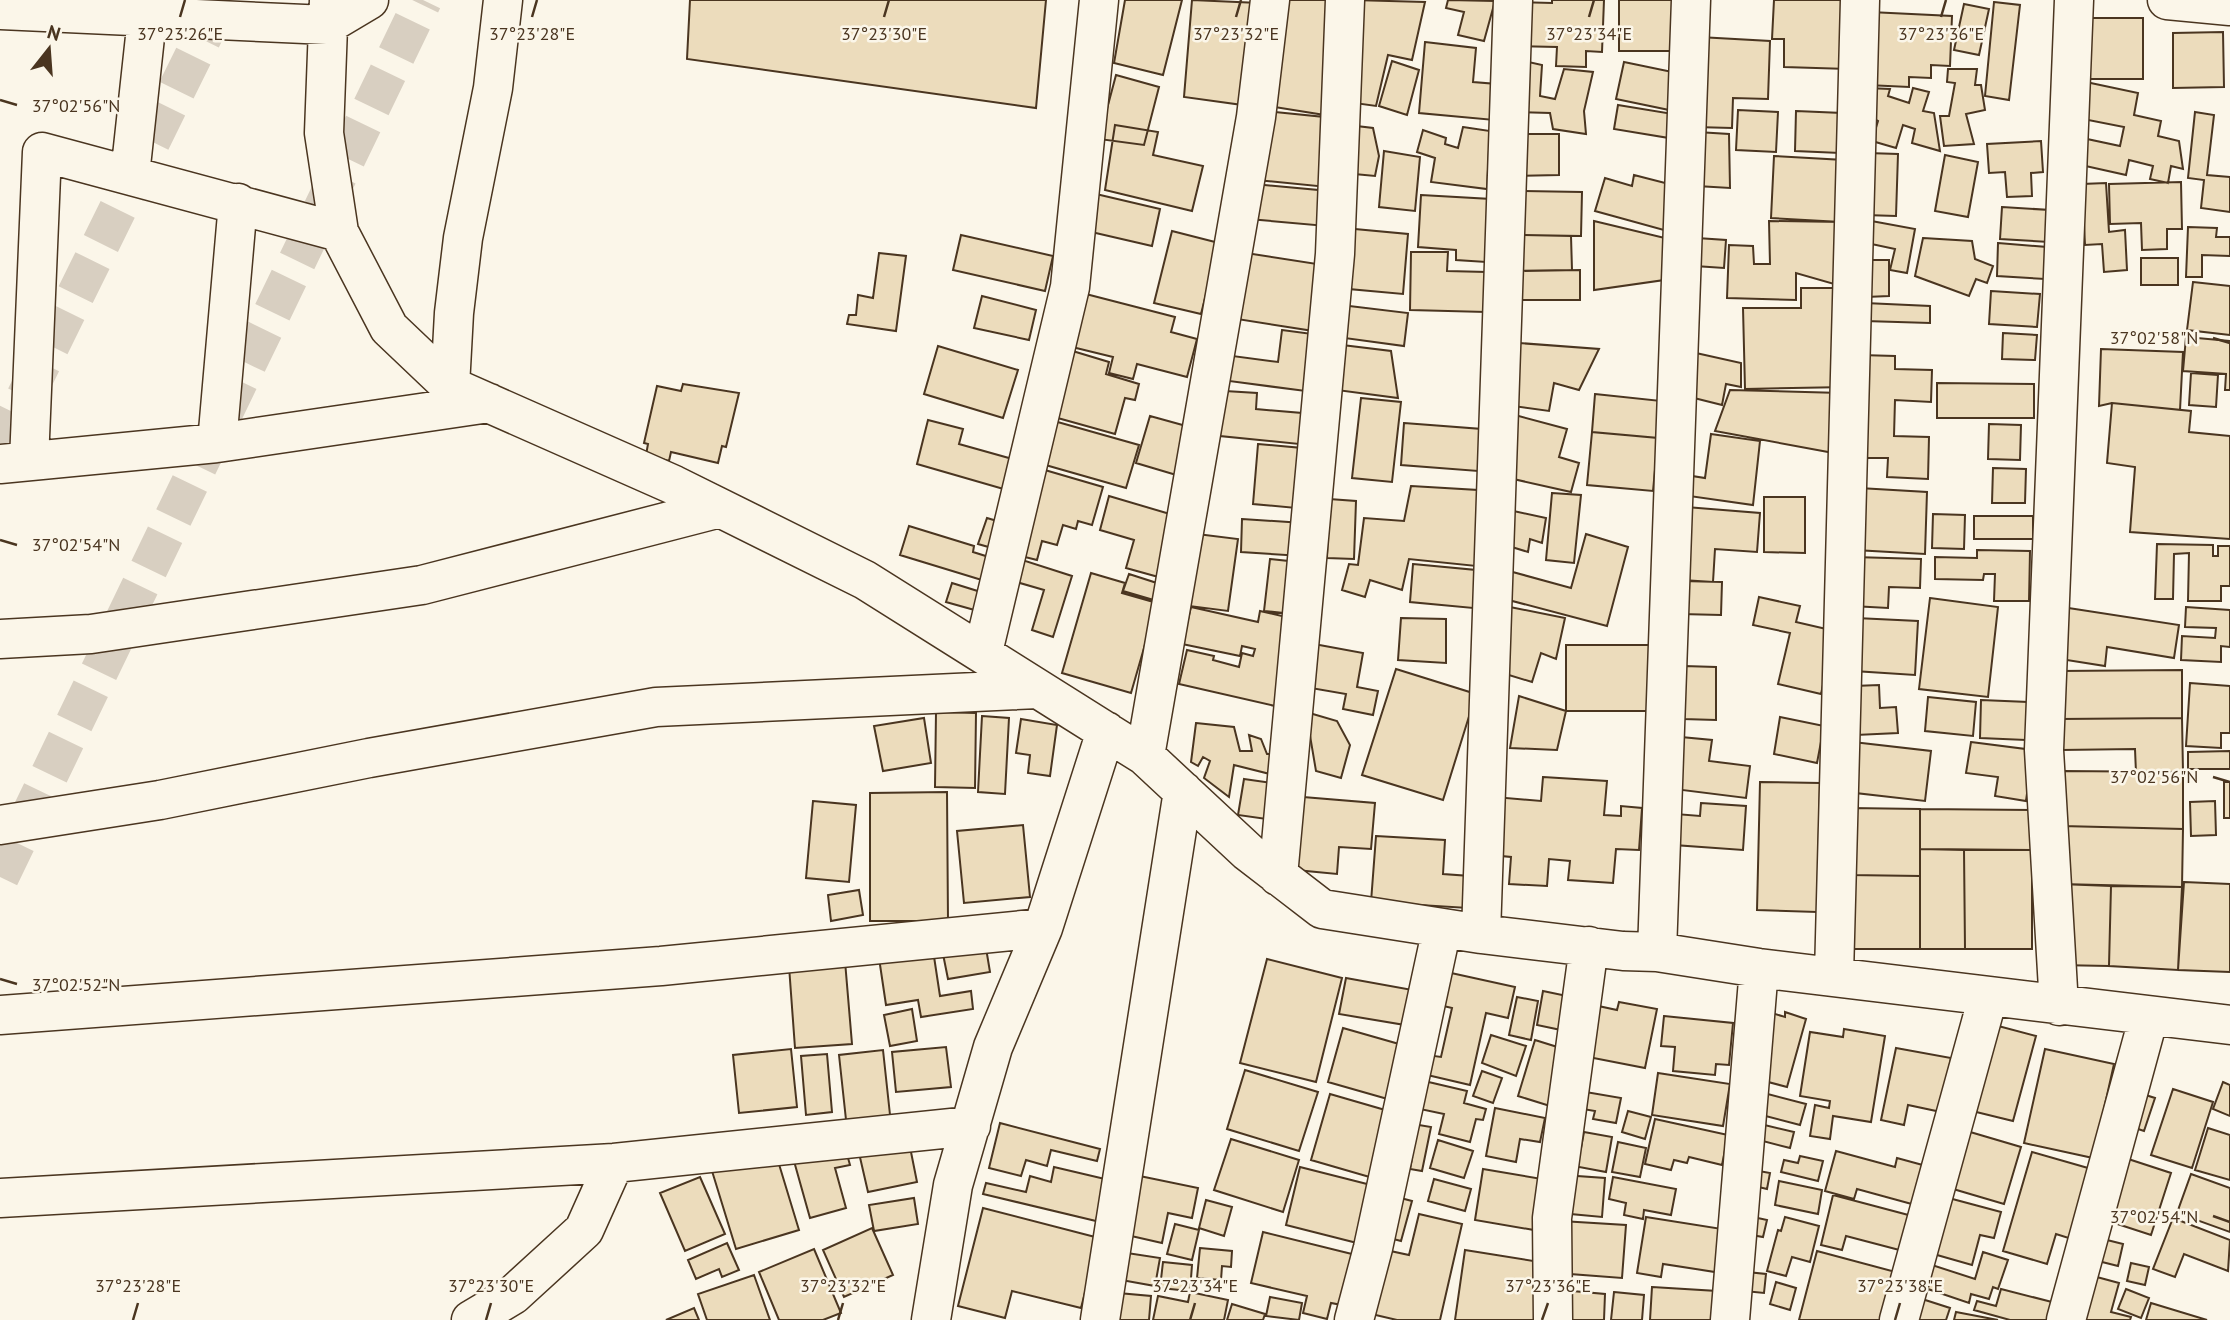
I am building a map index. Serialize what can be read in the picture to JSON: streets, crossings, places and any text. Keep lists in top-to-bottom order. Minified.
{"north":"top","coordinates":["37°23'26\"E","37°23'28\"E","37°23'30\"E","37°23'32\"E","37°23'34\"E","37°23'36\"E","37°02'56\"N","37°02'58\"N","37°02'54\"N","37°02'52\"N","37°23'38\"E"]}
